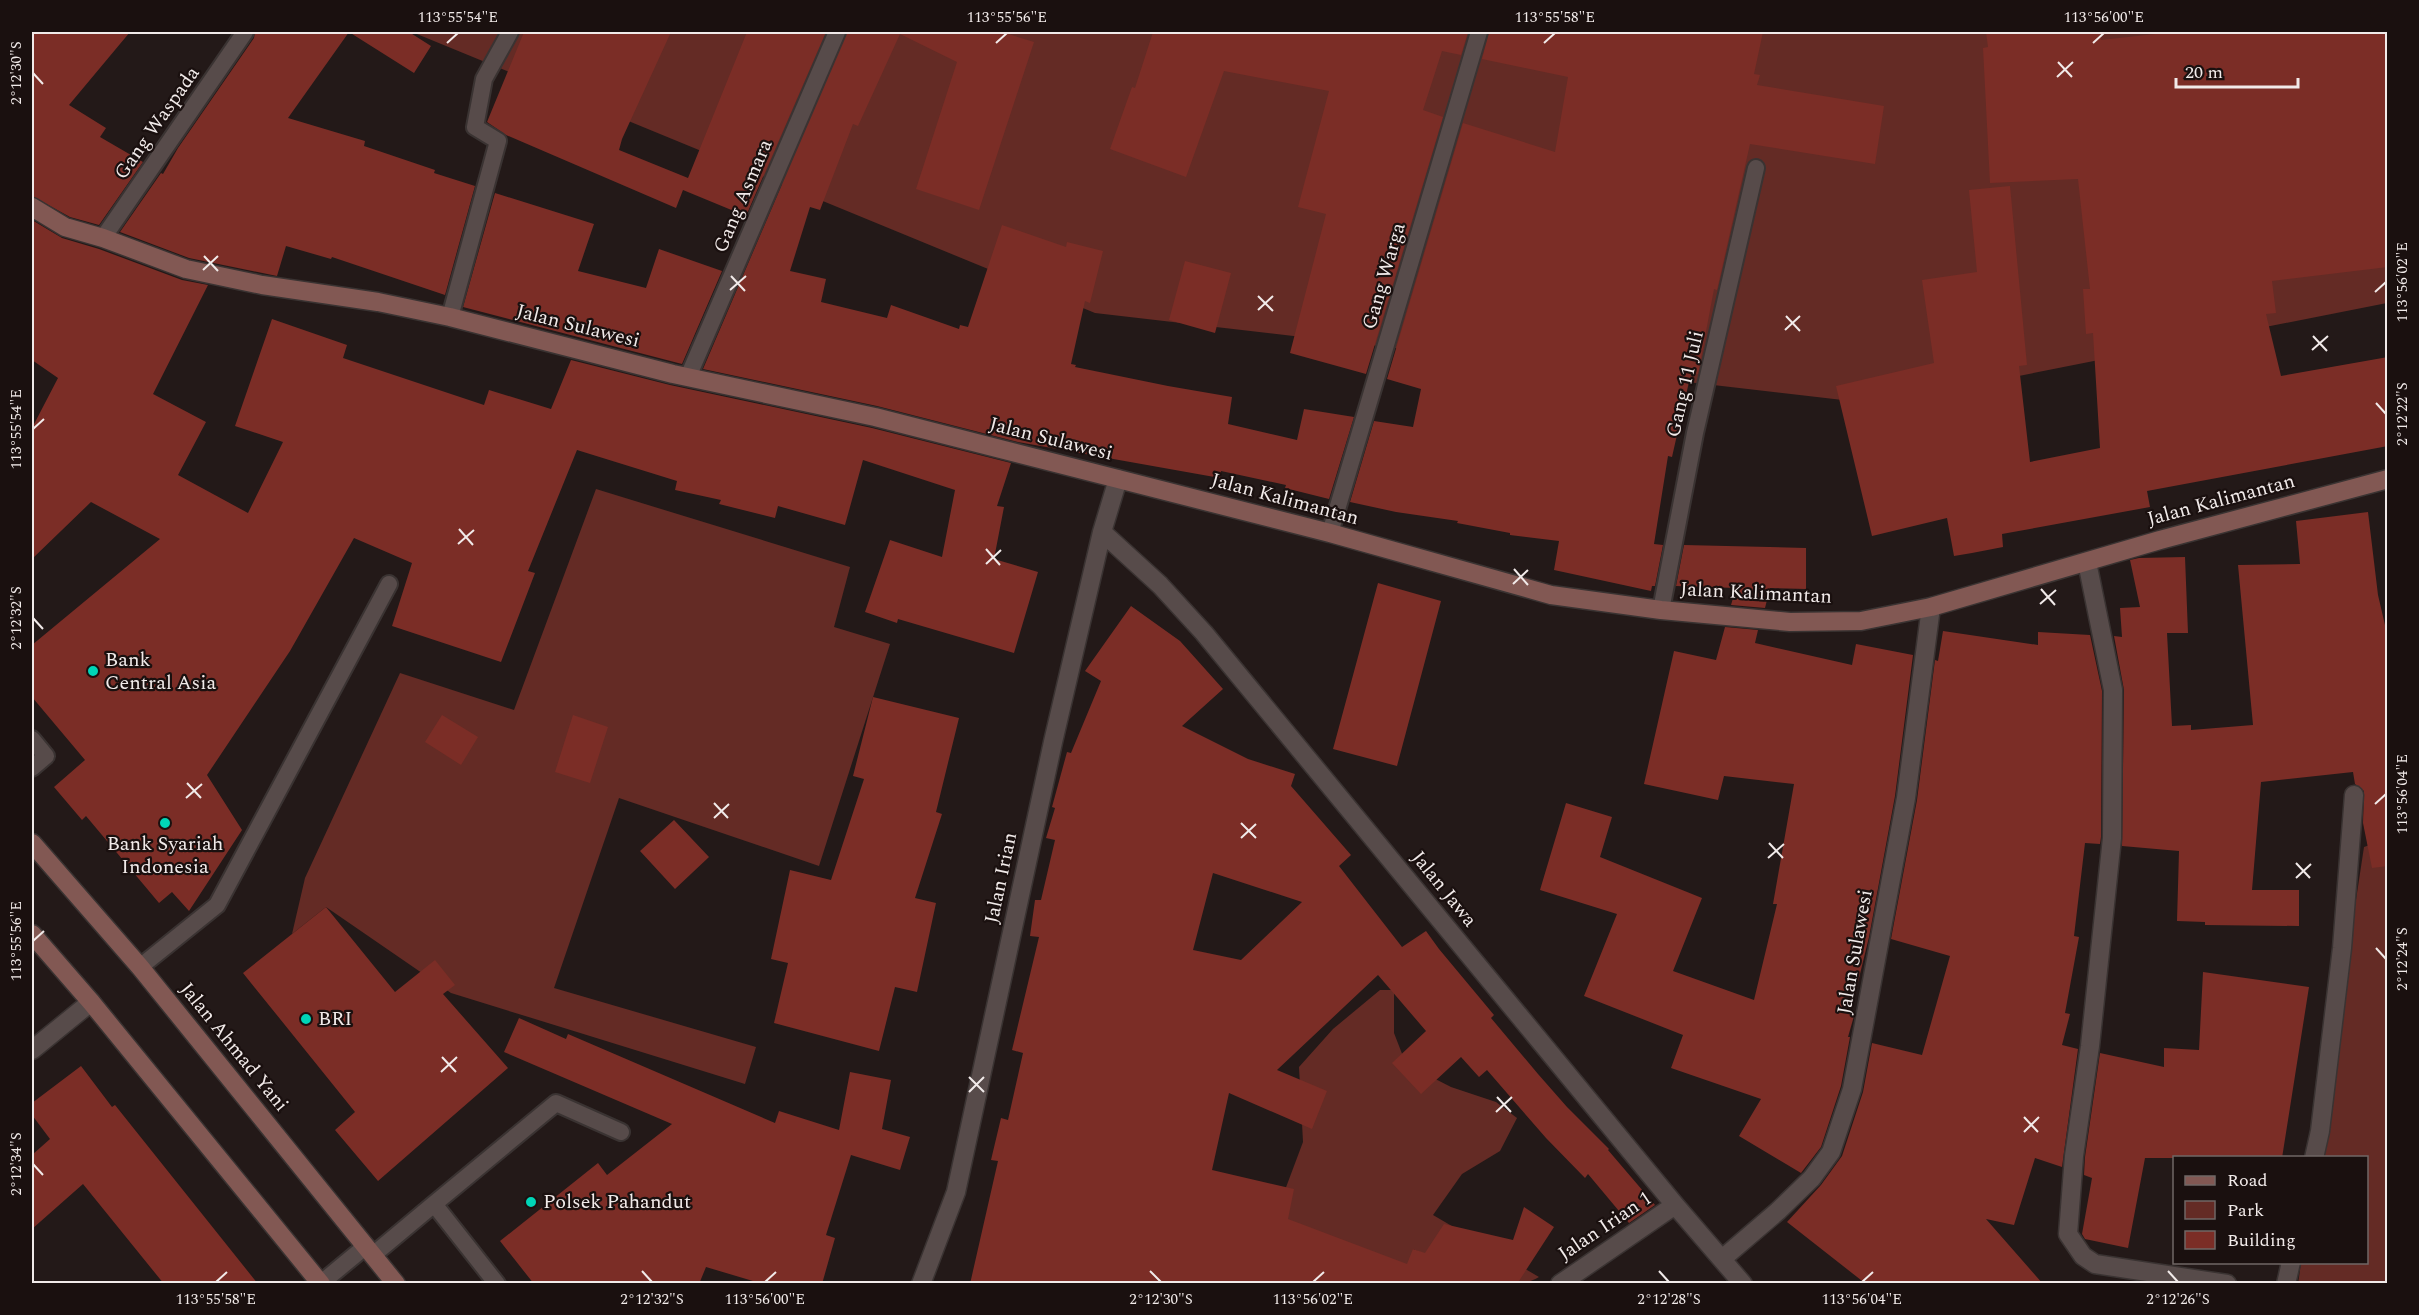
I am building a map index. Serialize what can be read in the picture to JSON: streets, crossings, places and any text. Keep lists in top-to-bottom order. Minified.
{"streets":{"street":["Jalan Sulawesi","Jalan Kalimantan","Jalan Irian","Jalan Jawa","Jalan Ahmad Yani","Jalan Irian 1"],"lane":["Gang Waspada","Gang Asmara","Gang Warga","Gang 11 Juli"]},"crossings":[["Gang Waspada","Jalan Sulawesi"],["Gang Asmara","Jalan Sulawesi"],["Gang Warga","Jalan Kalimantan"],["Jalan Sulawesi","Jalan Kalimantan"],["Jalan Sulawesi","Jalan Irian"],["Jalan Sulawesi","Jalan Jawa"],["Gang 11 Juli","Jalan Kalimantan"],["Jalan Kalimantan","Jalan Irian"],["Jalan Irian","Jalan Jawa"],["Jalan Jawa","Jalan Irian 1"]],"places":["Bank Central Asia","Bank Syariah Indonesia","BRI","Polsek Pahandut"],"legend":["Road","Park","Building"],"scale_bar":"20 m","coordinates":["113°55'54\"E","113°55'56\"E","113°55'58\"E","113°56'00\"E","2°12'30\"S","113°56'02\"E","2°12'22\"S","2°12'32\"S","113°56'04\"E","2°12'24\"S","2°12'34\"S","2°12'28\"S","2°12'26\"S"]}
